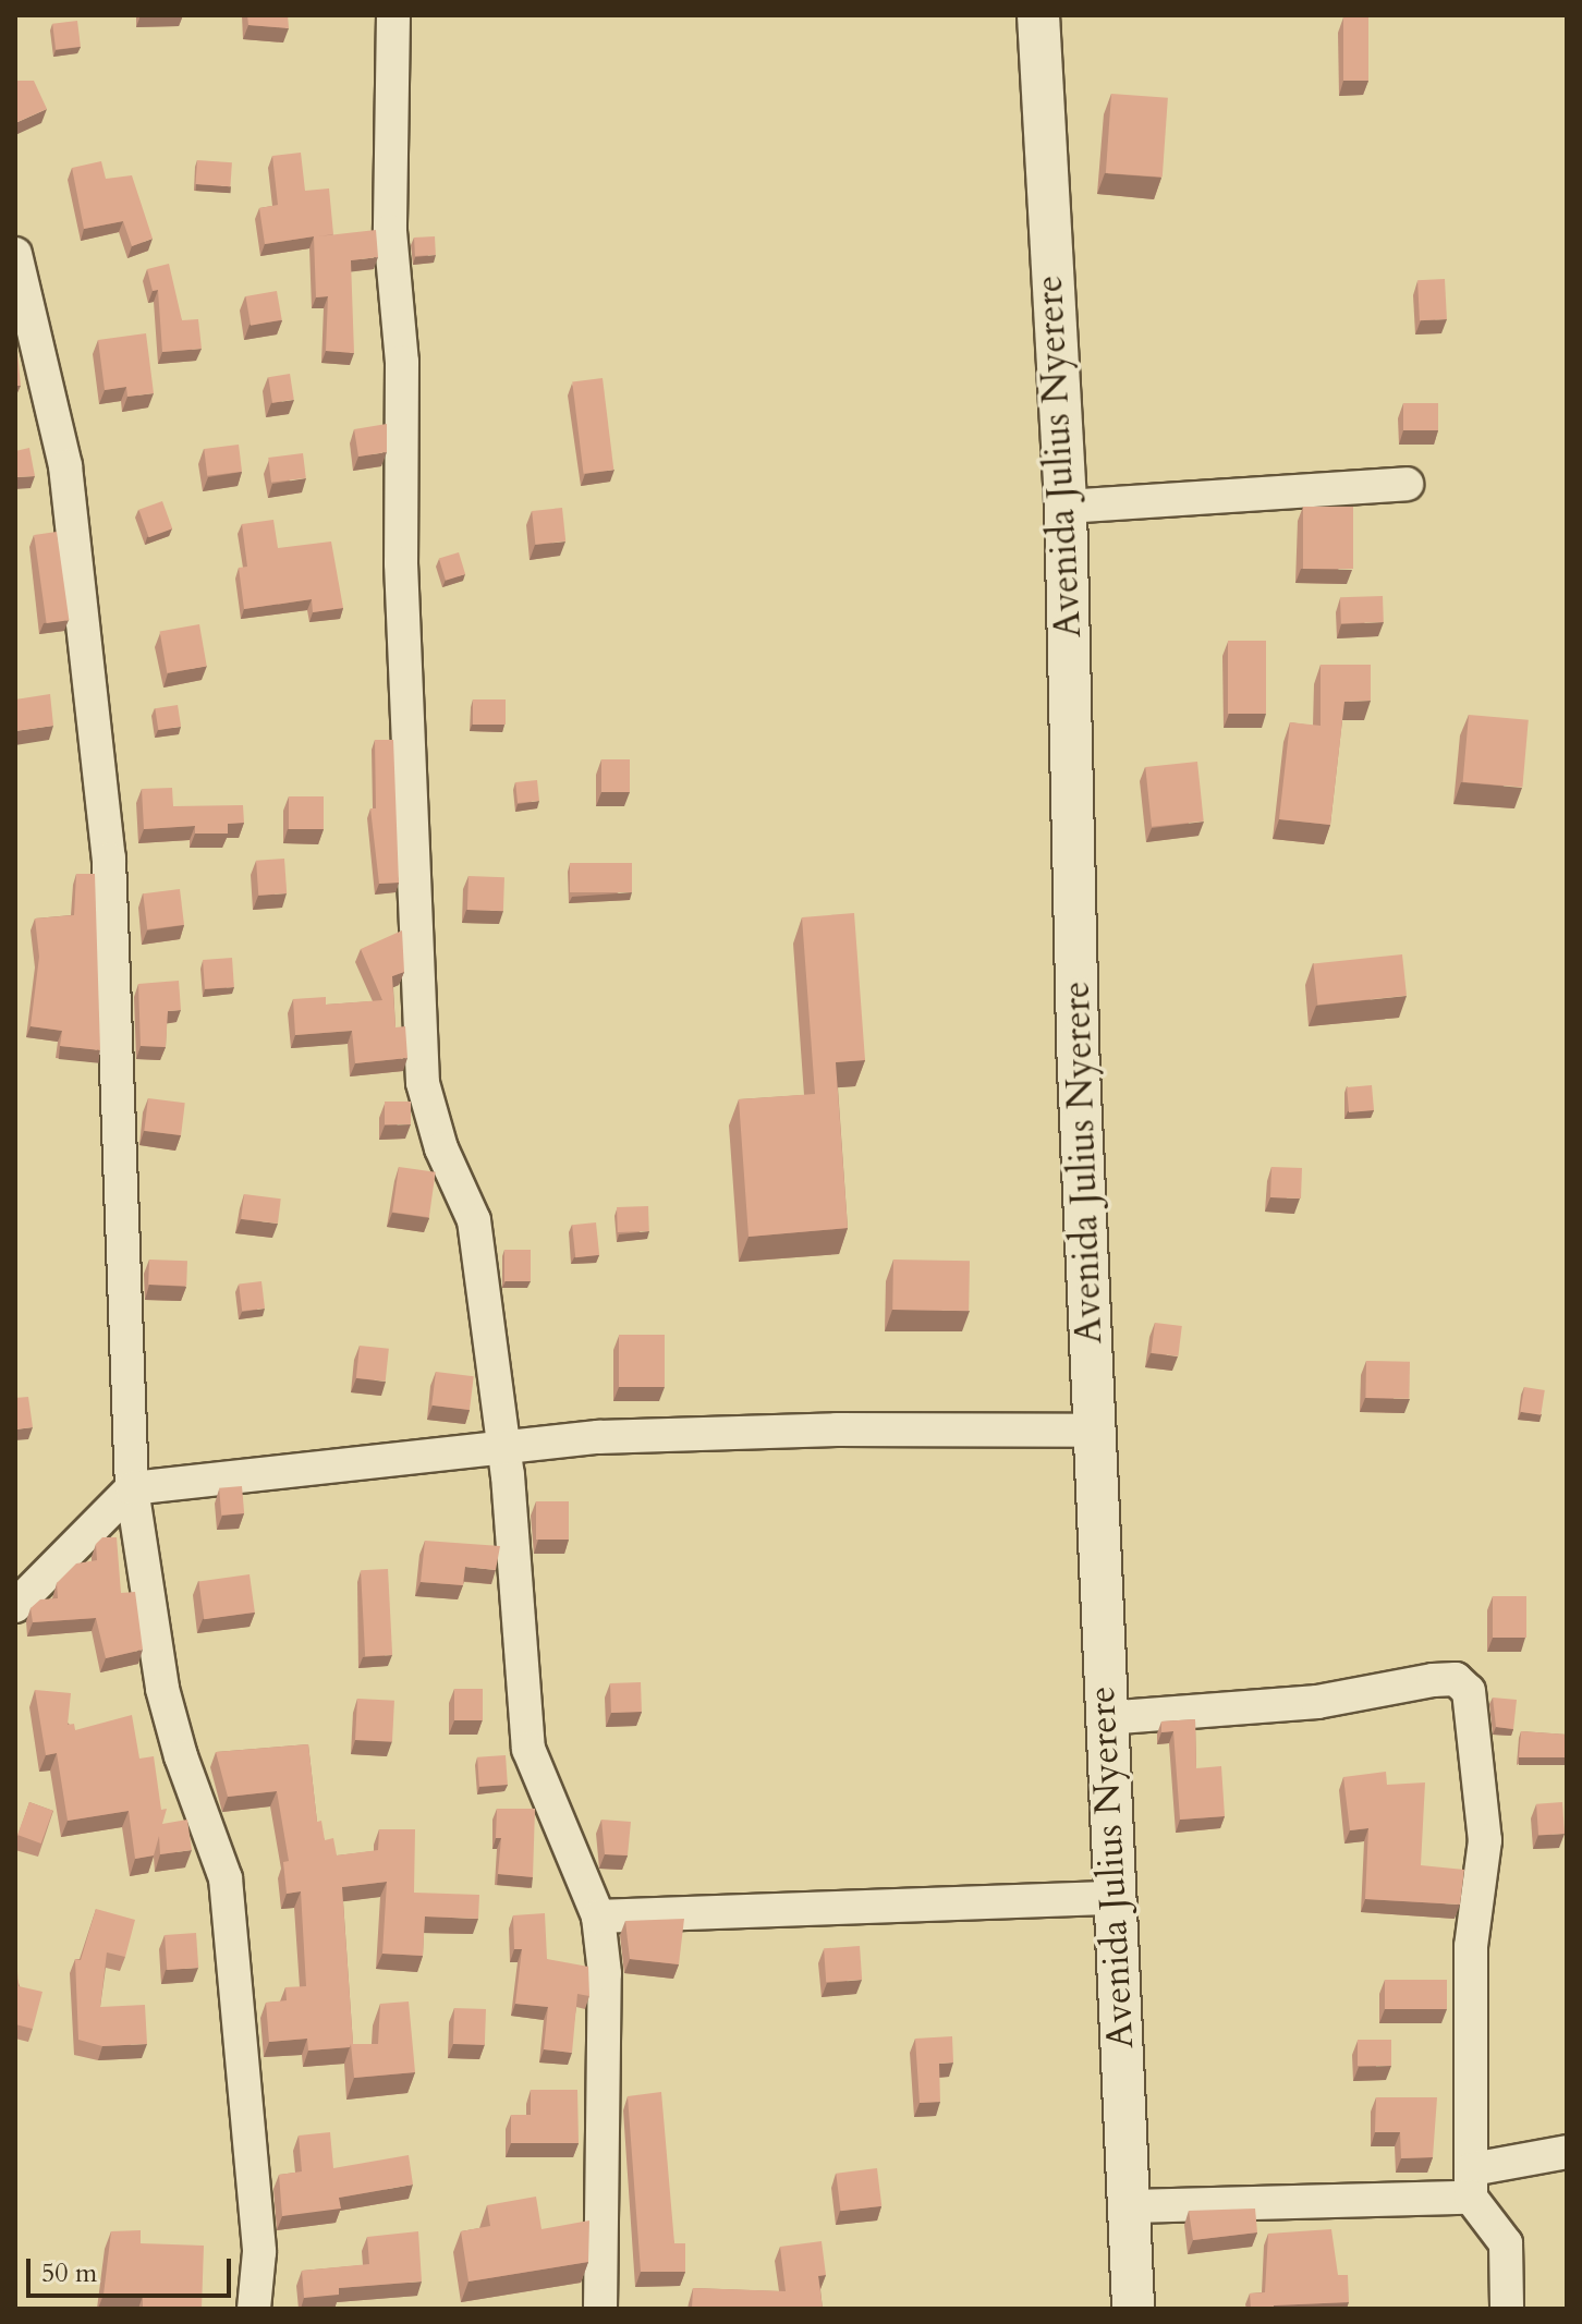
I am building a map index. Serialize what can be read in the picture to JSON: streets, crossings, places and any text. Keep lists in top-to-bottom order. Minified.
{"streets":{"street":["Avenida Julius Nyerere"]},"scale_bar":"50 m"}
